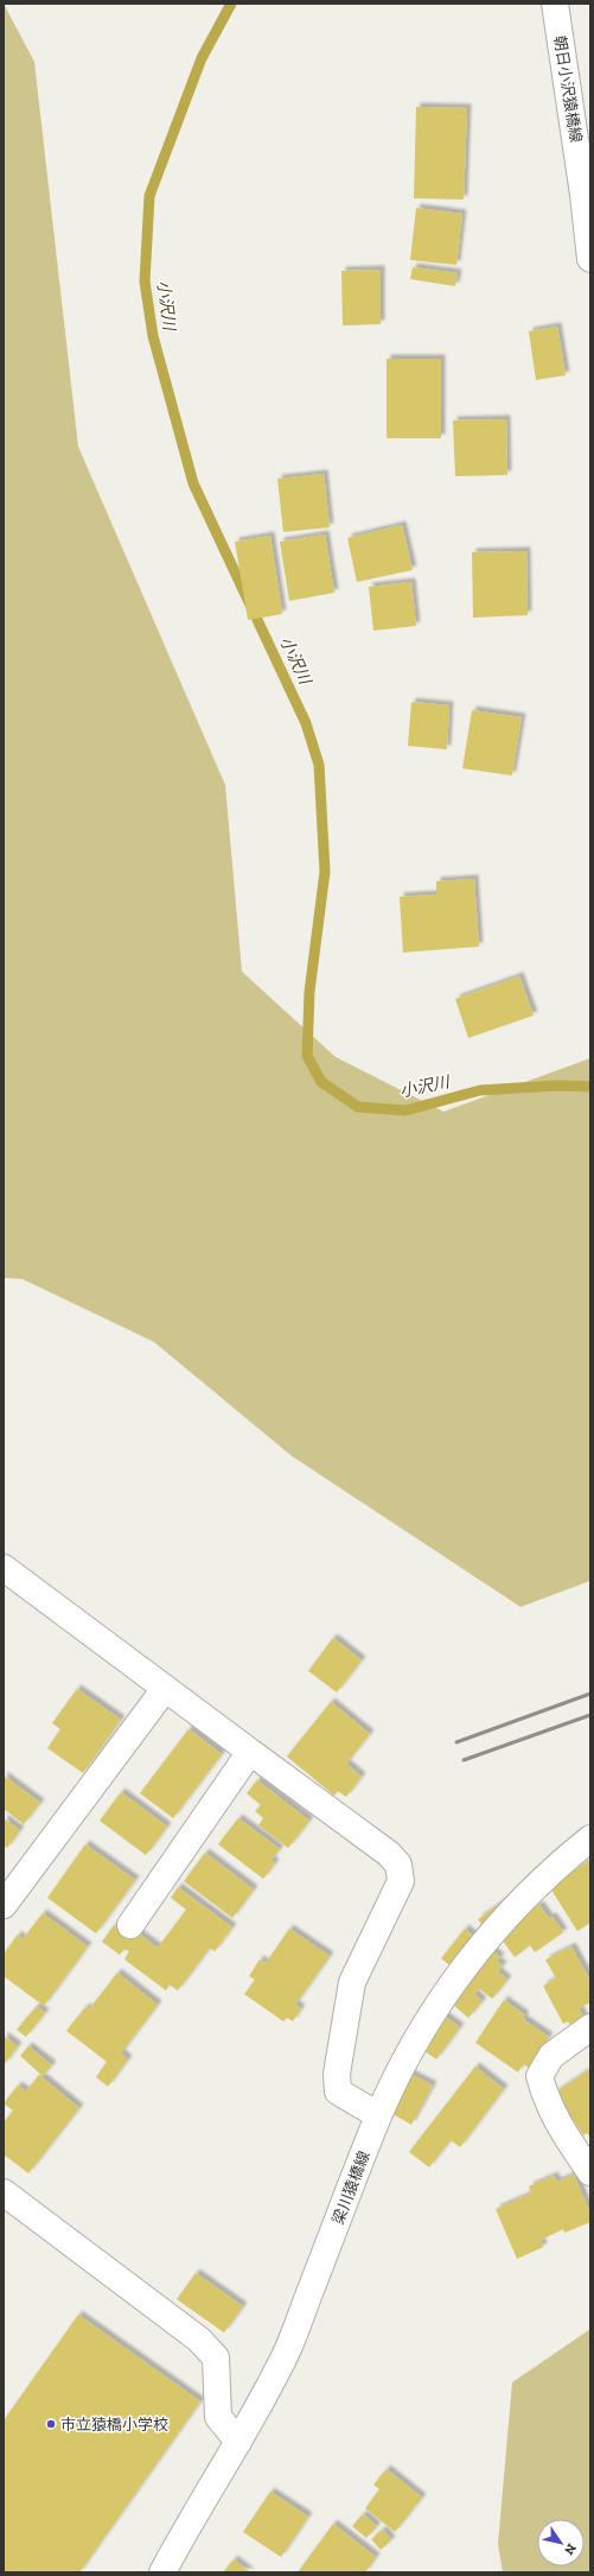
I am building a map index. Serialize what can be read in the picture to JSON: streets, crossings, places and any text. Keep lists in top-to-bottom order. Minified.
{"streets":{"street":["朝日小沢猿橋線","梁川猿橋線"]},"water":["小沢川"],"places":["市立猿橋小学校"],"north":"bottom right"}
